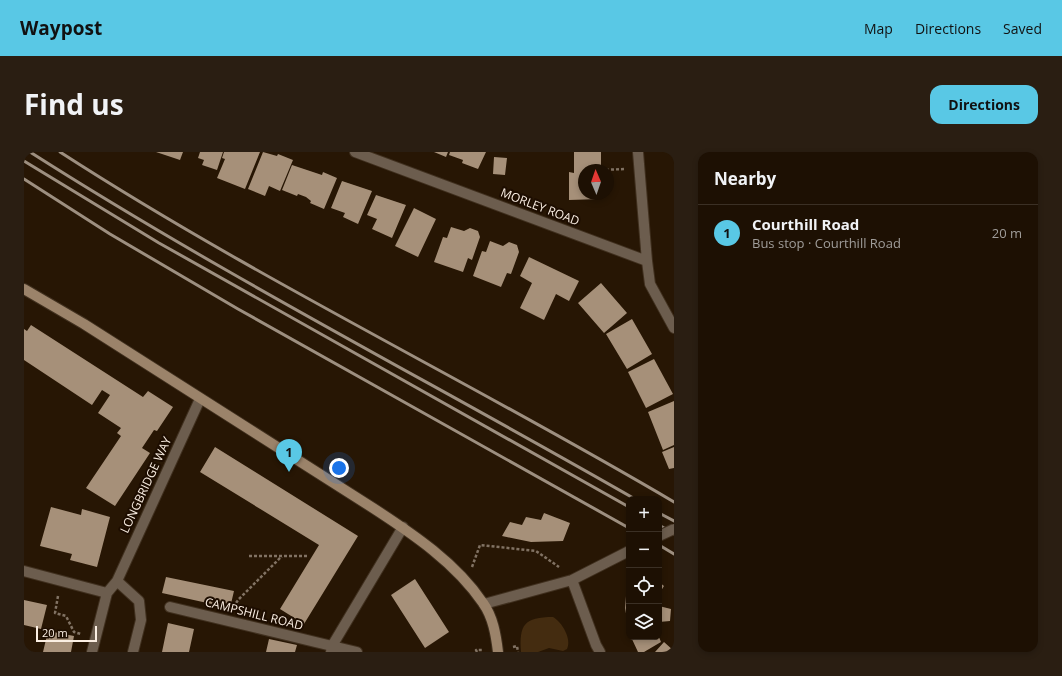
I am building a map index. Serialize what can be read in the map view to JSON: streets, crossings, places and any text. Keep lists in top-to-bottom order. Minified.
{"streets":{"street":["MORLEY ROAD","LONGBRIDGE WAY","CAMPSHILL ROAD"]},"scale_bar":"20 m","north":"top","page":{"header":"Waypost","nav":["Map","Directions","Saved"],"title":"Find us","buttons":"Directions","heading":"Nearby","list":[{"mark":"1","name":"Courthill Road","note":"Bus stop · Courthill Road","value":"20 m"}],"pins":"1","map_buttons":["+","−"],"scale":"20 m"}}
